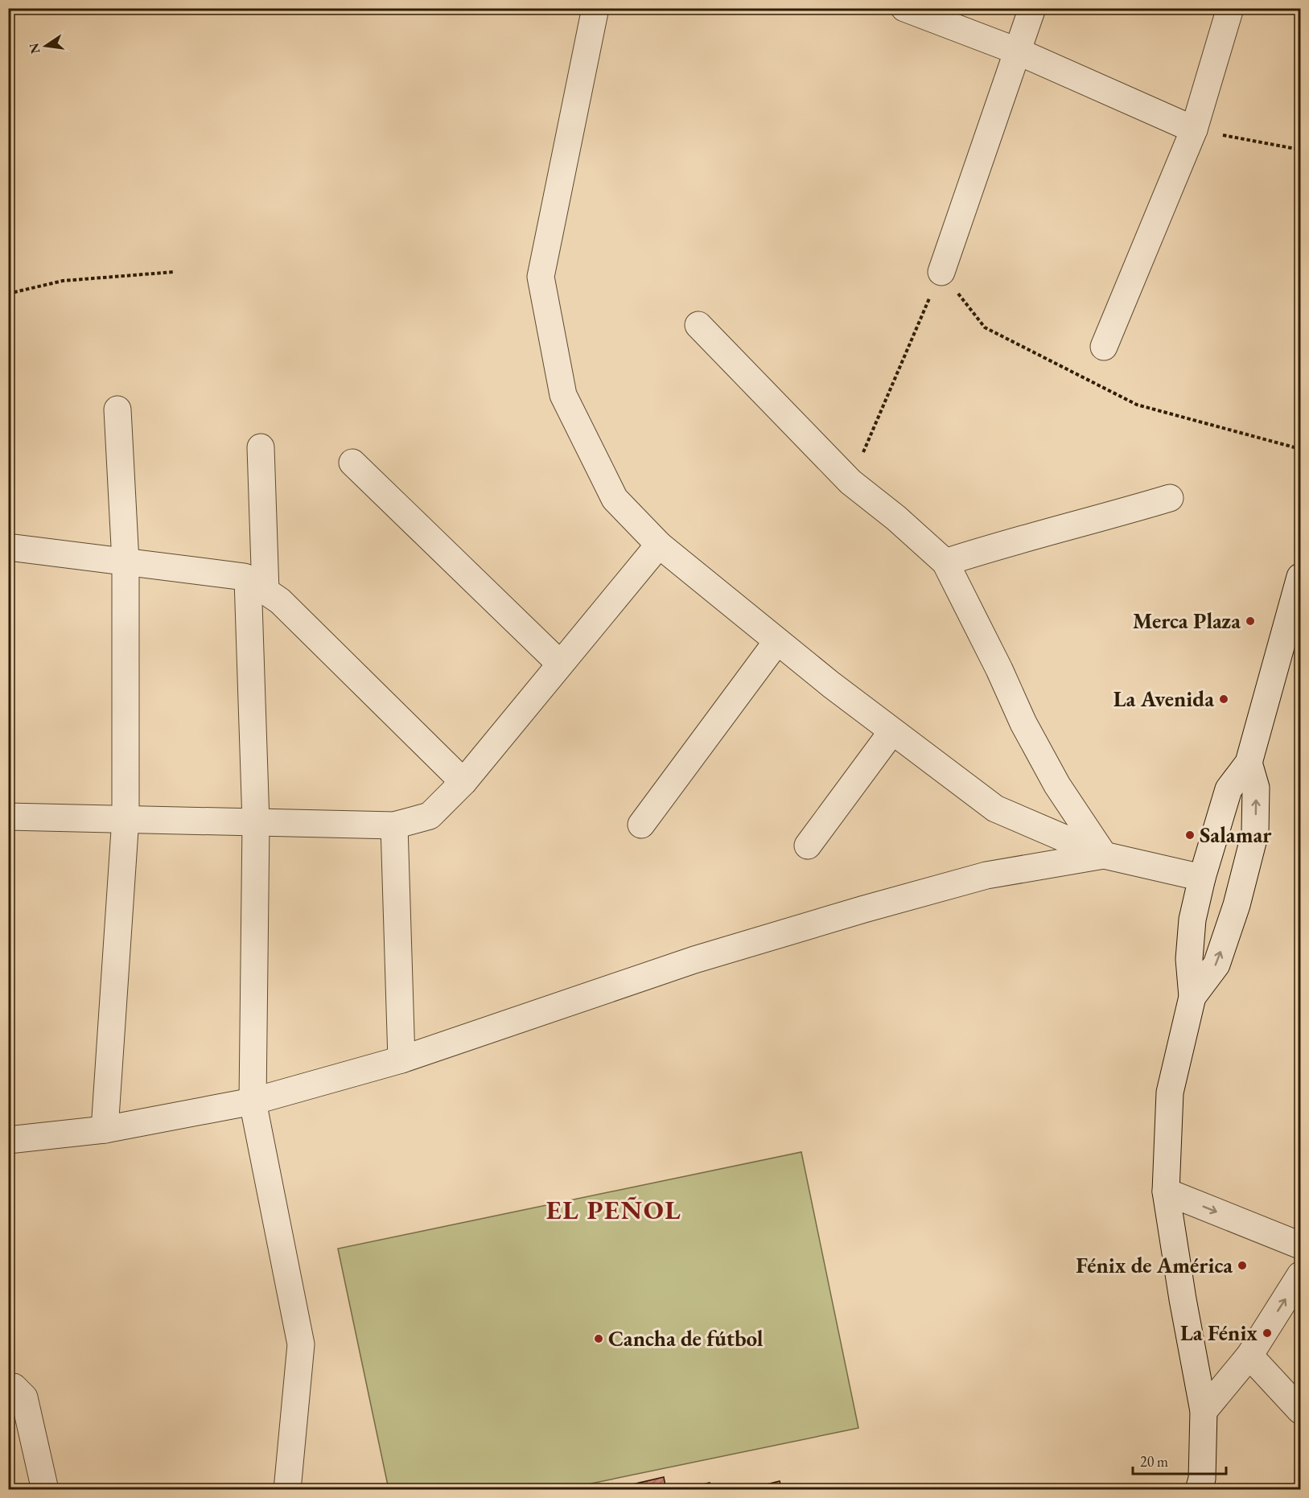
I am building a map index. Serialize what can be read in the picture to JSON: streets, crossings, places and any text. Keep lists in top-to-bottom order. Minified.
{"districts":["EL PEÑOL"],"places":["Merca Plaza","La Avenida","Salamar","Fénix de América","La Fénix","Cancha de fútbol"],"scale_bar":"20 m","north":"left"}
